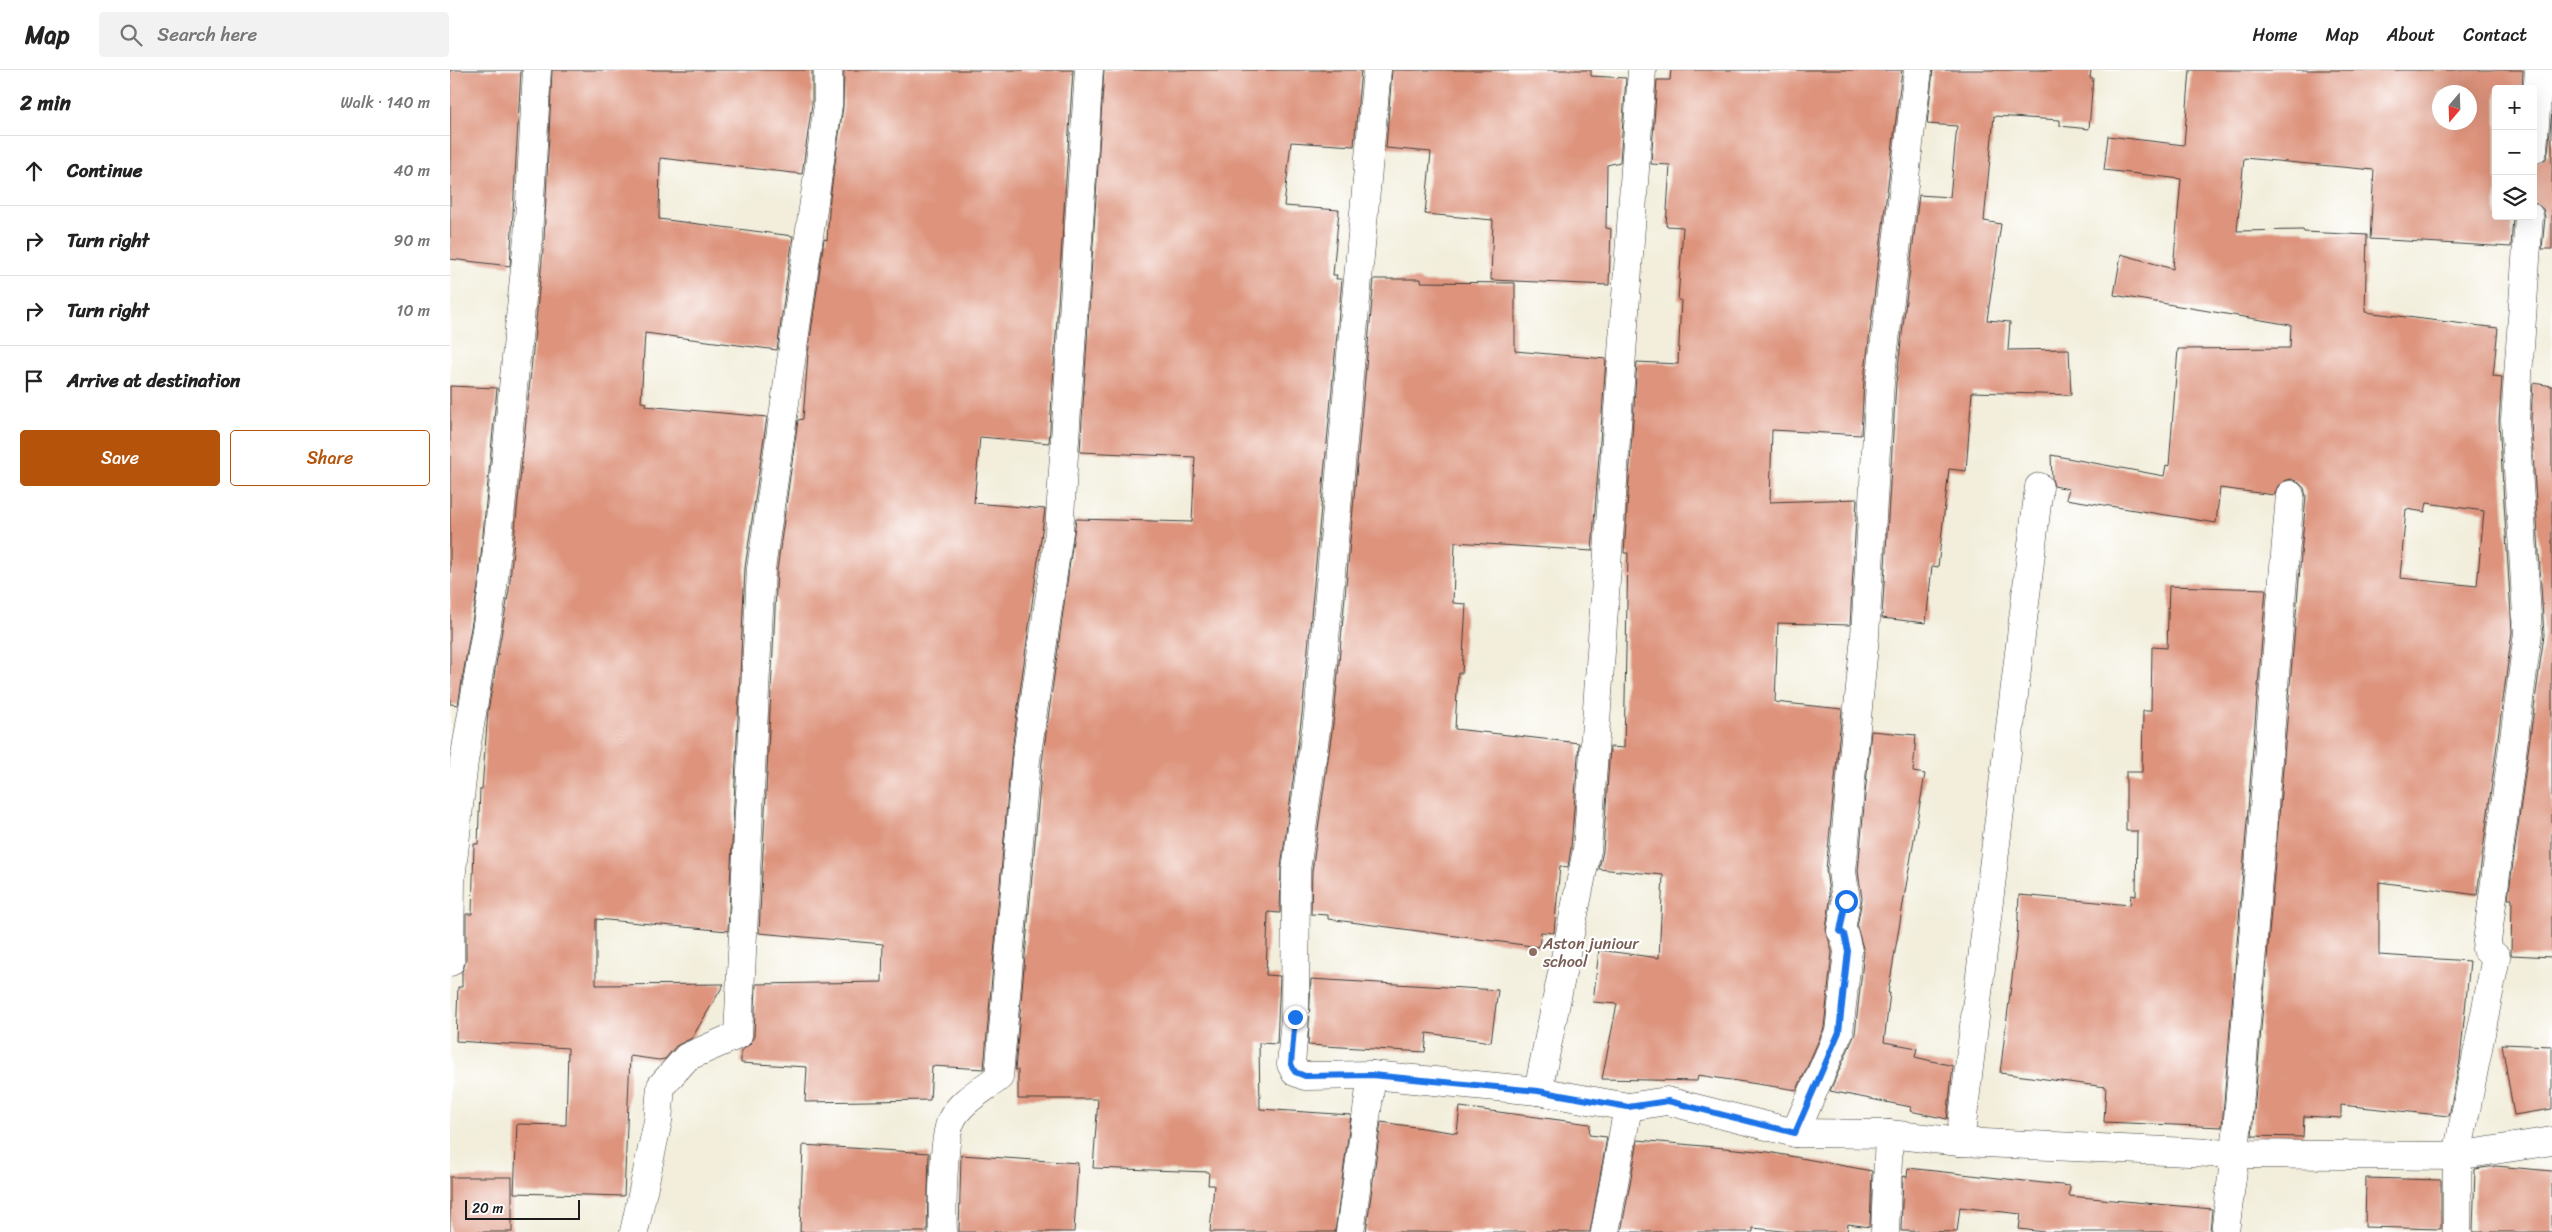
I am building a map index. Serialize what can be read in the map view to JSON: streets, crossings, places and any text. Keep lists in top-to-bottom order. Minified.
{"places":["Aston juniour school"],"scale_bar":"20 m","north":"bottom","page":{"header":"Map","search":"Search here","nav":["Home","Map","About","Contact"],"heading":["2 min","Walk · 140 m"],"map_buttons":["+","−"],"list":[["Continue","40 m"],["Turn right","90 m"],["Turn right","10 m"],"Arrive at destination"],"buttons":["Save","Share"],"scale":"20 m"}}
